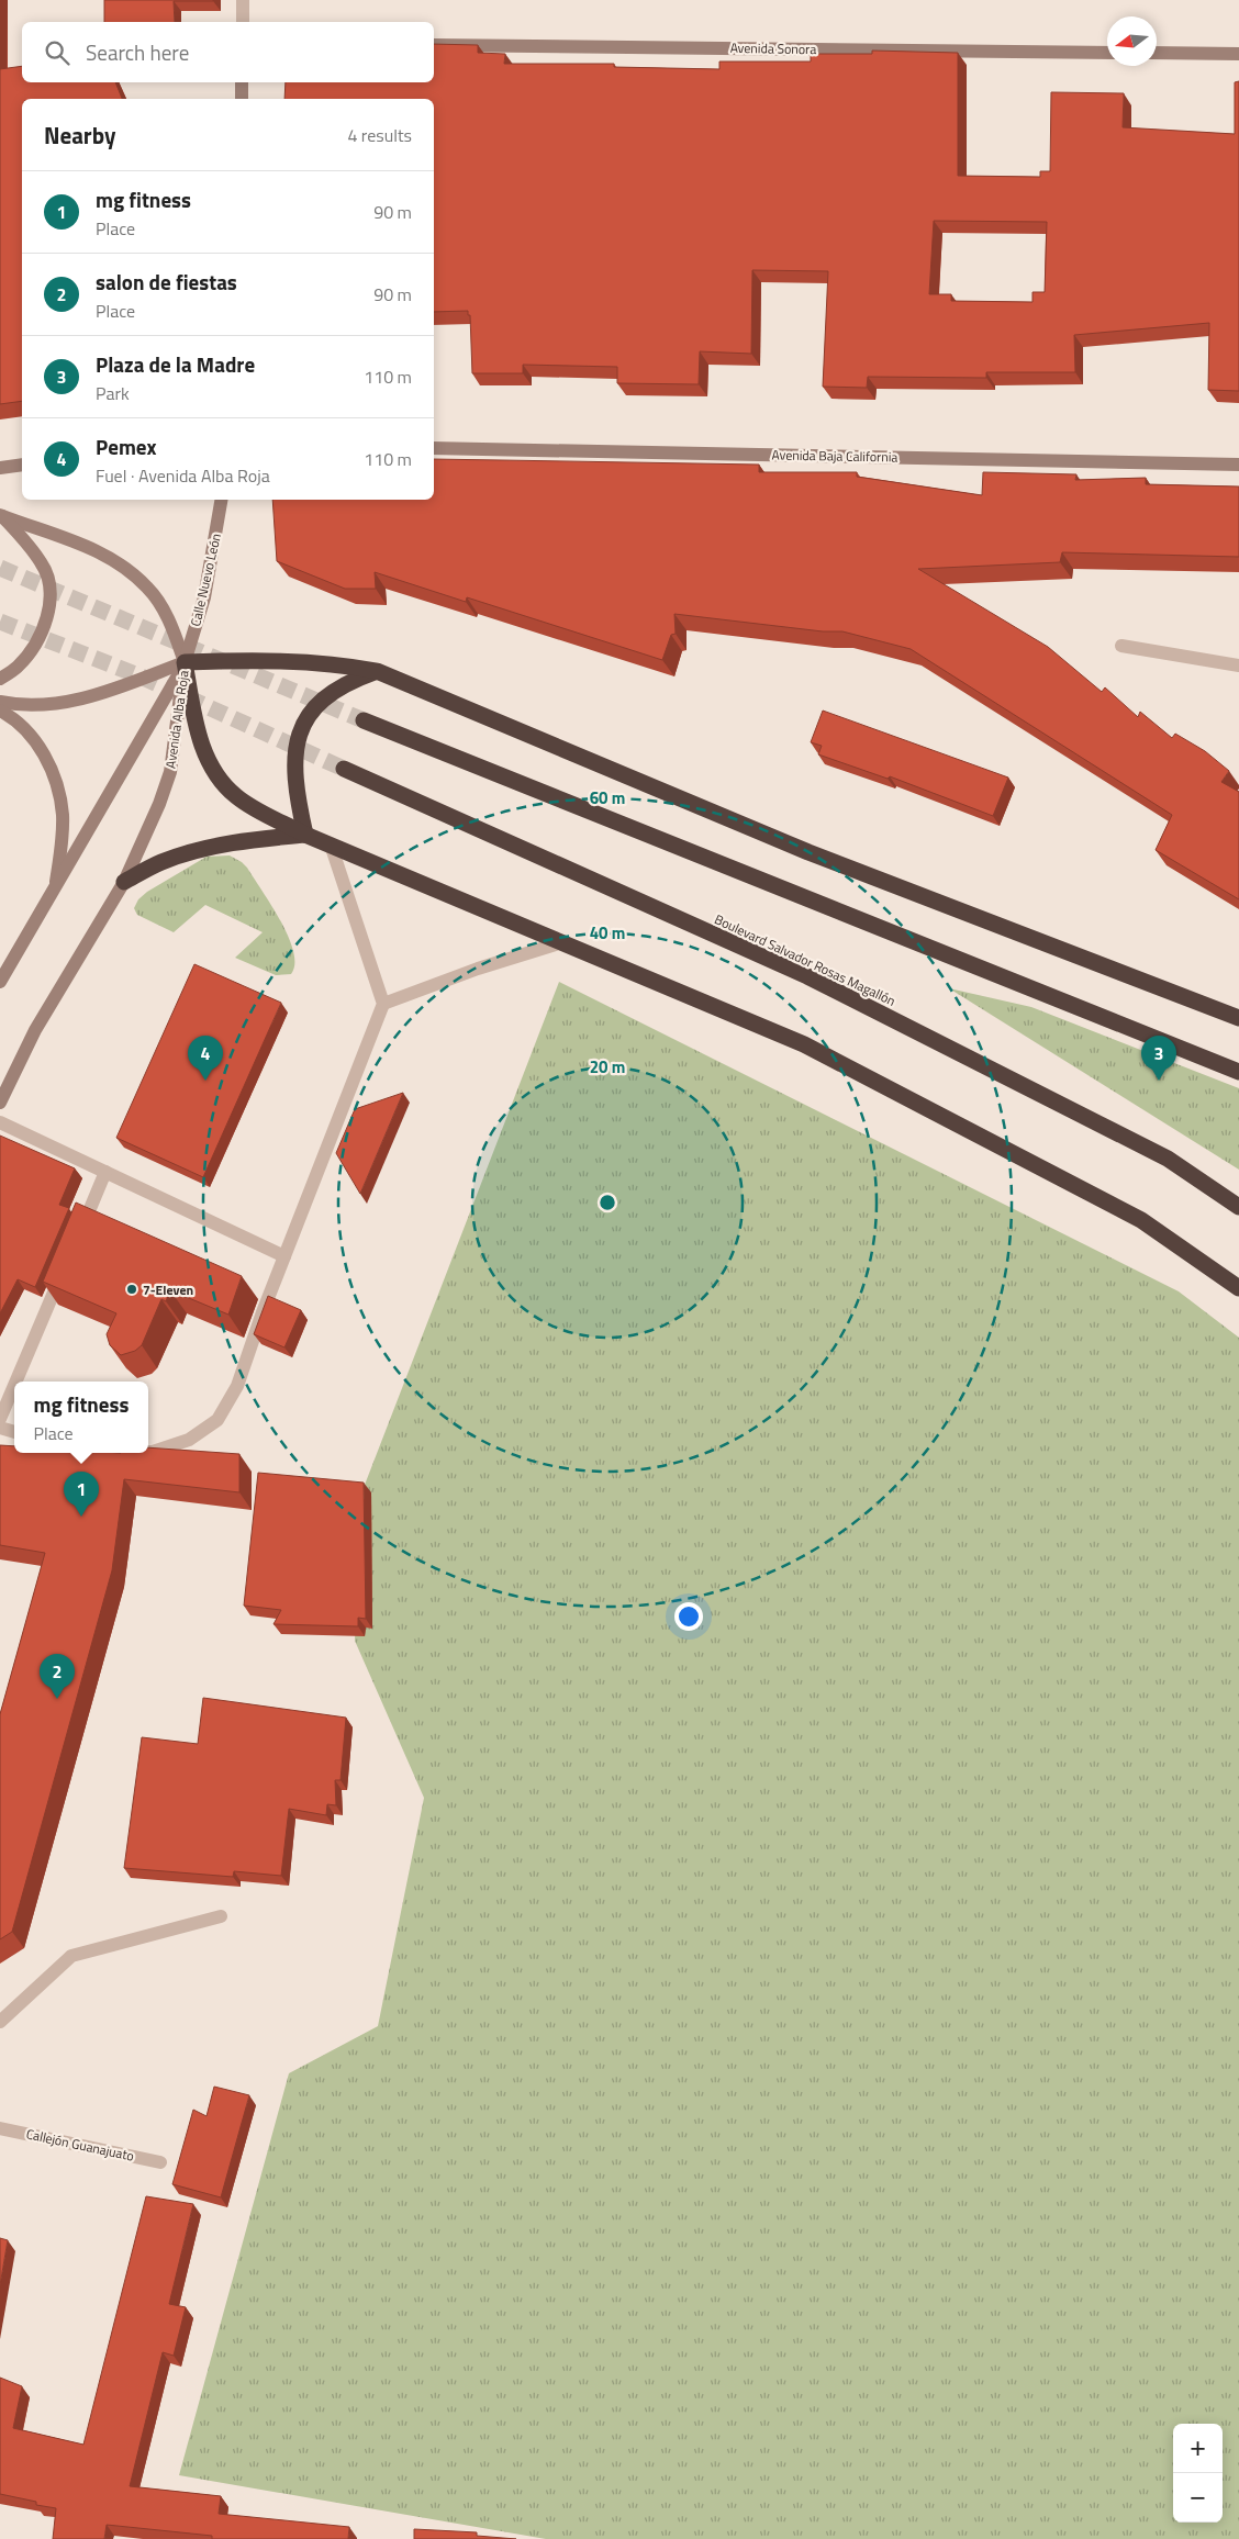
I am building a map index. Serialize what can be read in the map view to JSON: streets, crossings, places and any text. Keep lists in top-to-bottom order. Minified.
{"streets":{"highway":["Boulevard Salvador Rosas Magallón"],"main road":["Avenida Sonora","Avenida Baja California","Calle Nuevo León","Avenida Alba Roja"],"street":["Callejón Guanajuato"]},"crossings":[["Calle Nuevo León","Avenida Alba Roja"]],"places":["7-Eleven"],"north":"left","page":{"search":"Search here","heading":["Nearby","4 results"],"list":[{"mark":"1","name":"mg fitness","note":"Place","value":"90 m"},{"mark":"2","name":"salon de fiestas","note":"Place","value":"90 m"},{"mark":"3","name":"Plaza de la Madre","note":"Park","value":"110 m"},{"mark":"4","name":"Pemex","note":"Fuel · Avenida Alba Roja","value":"110 m"}],"pins":["3","4","1","2"],"popup":["mg fitness","Place"],"map_buttons":["+","−"]},"rings":["60 m","40 m","20 m"]}
